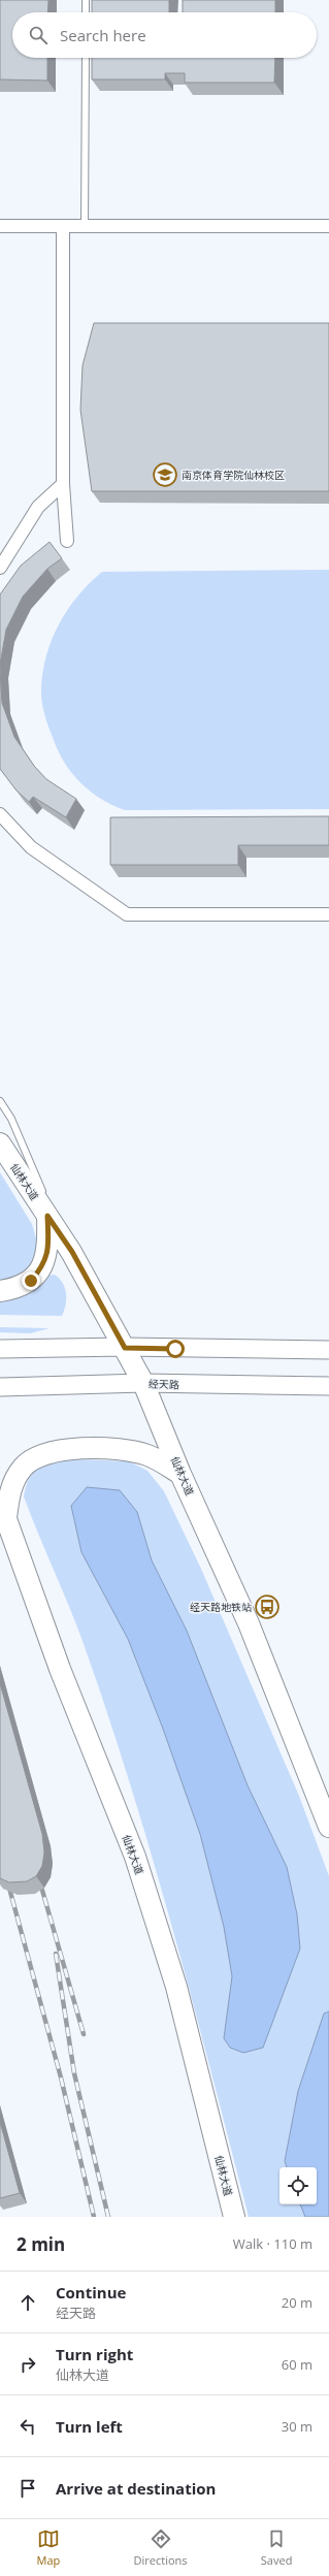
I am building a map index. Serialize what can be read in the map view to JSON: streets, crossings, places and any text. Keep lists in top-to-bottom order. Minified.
{"streets":{"main road":["仙林大道","经天路"]},"crossings":[["仙林大道","经天路"]],"places":{"school or university":["南京体育学院仙林校区"],"bus stop":["经天路地铁站"]},"page":{"search":"Search here","heading":["2 min","Walk · 110 m"],"list":[["Continue","经天路","20 m"],["Turn right","仙林大道","60 m"],["Turn left","30 m"],"Arrive at destination"],"nav":["Map","Directions","Saved"]}}
